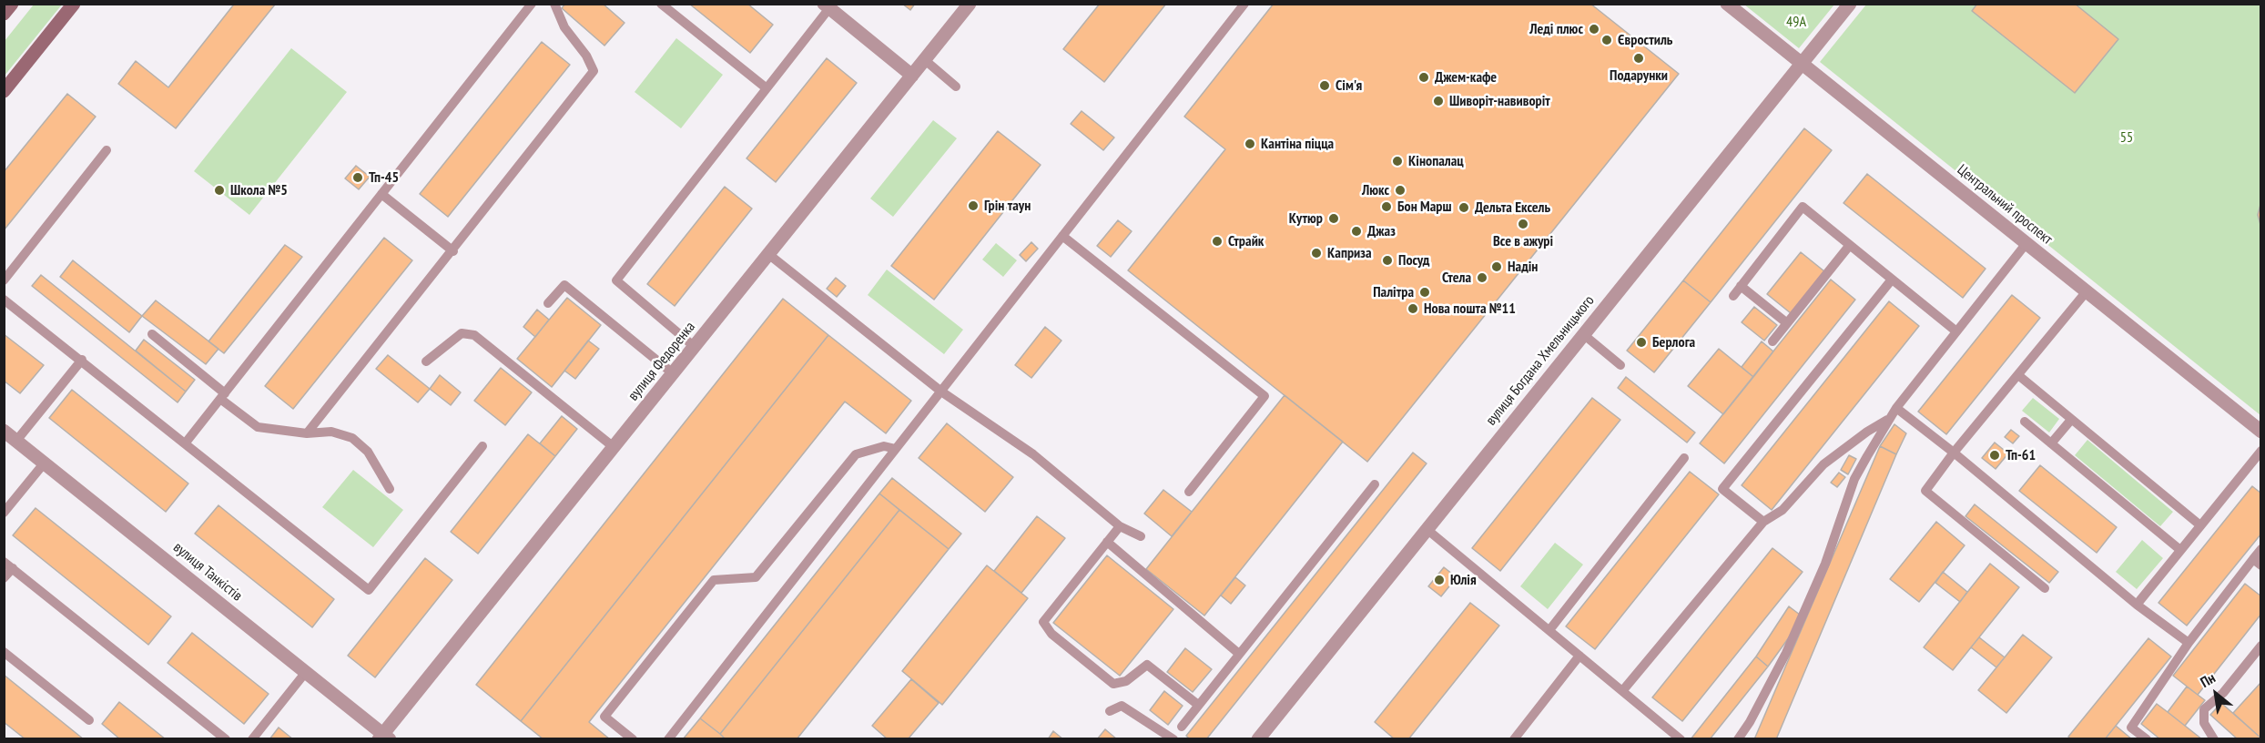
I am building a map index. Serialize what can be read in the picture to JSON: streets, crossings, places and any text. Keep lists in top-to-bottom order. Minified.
{"streets":{"street":["Центральний проспект","вулиця Богдана Хмельницького","вулиця Федоренка","вулиця Танкістів"]},"crossings":[["Центральний проспект","вулиця Богдана Хмельницького"],["вулиця Федоренка","вулиця Танкістів"]],"parks":["49А","55"],"places":["Леді плюс","Євростиль","Подарунки","Джем-кафе","Сім'я","Шиворіт-навиворіт","Кантіна піцца","Кінопалац","Тп-45","Школа №5","Люкс","Грін таун","Бон Марш","Дельта Ексель","Кутюр","Все в ажурі","Джаз","Страйк","Каприза","Посуд","Надін","Стела","Палітра","Нова пошта №11","Берлога","Тп-61","Юлія"],"north":"top left"}
